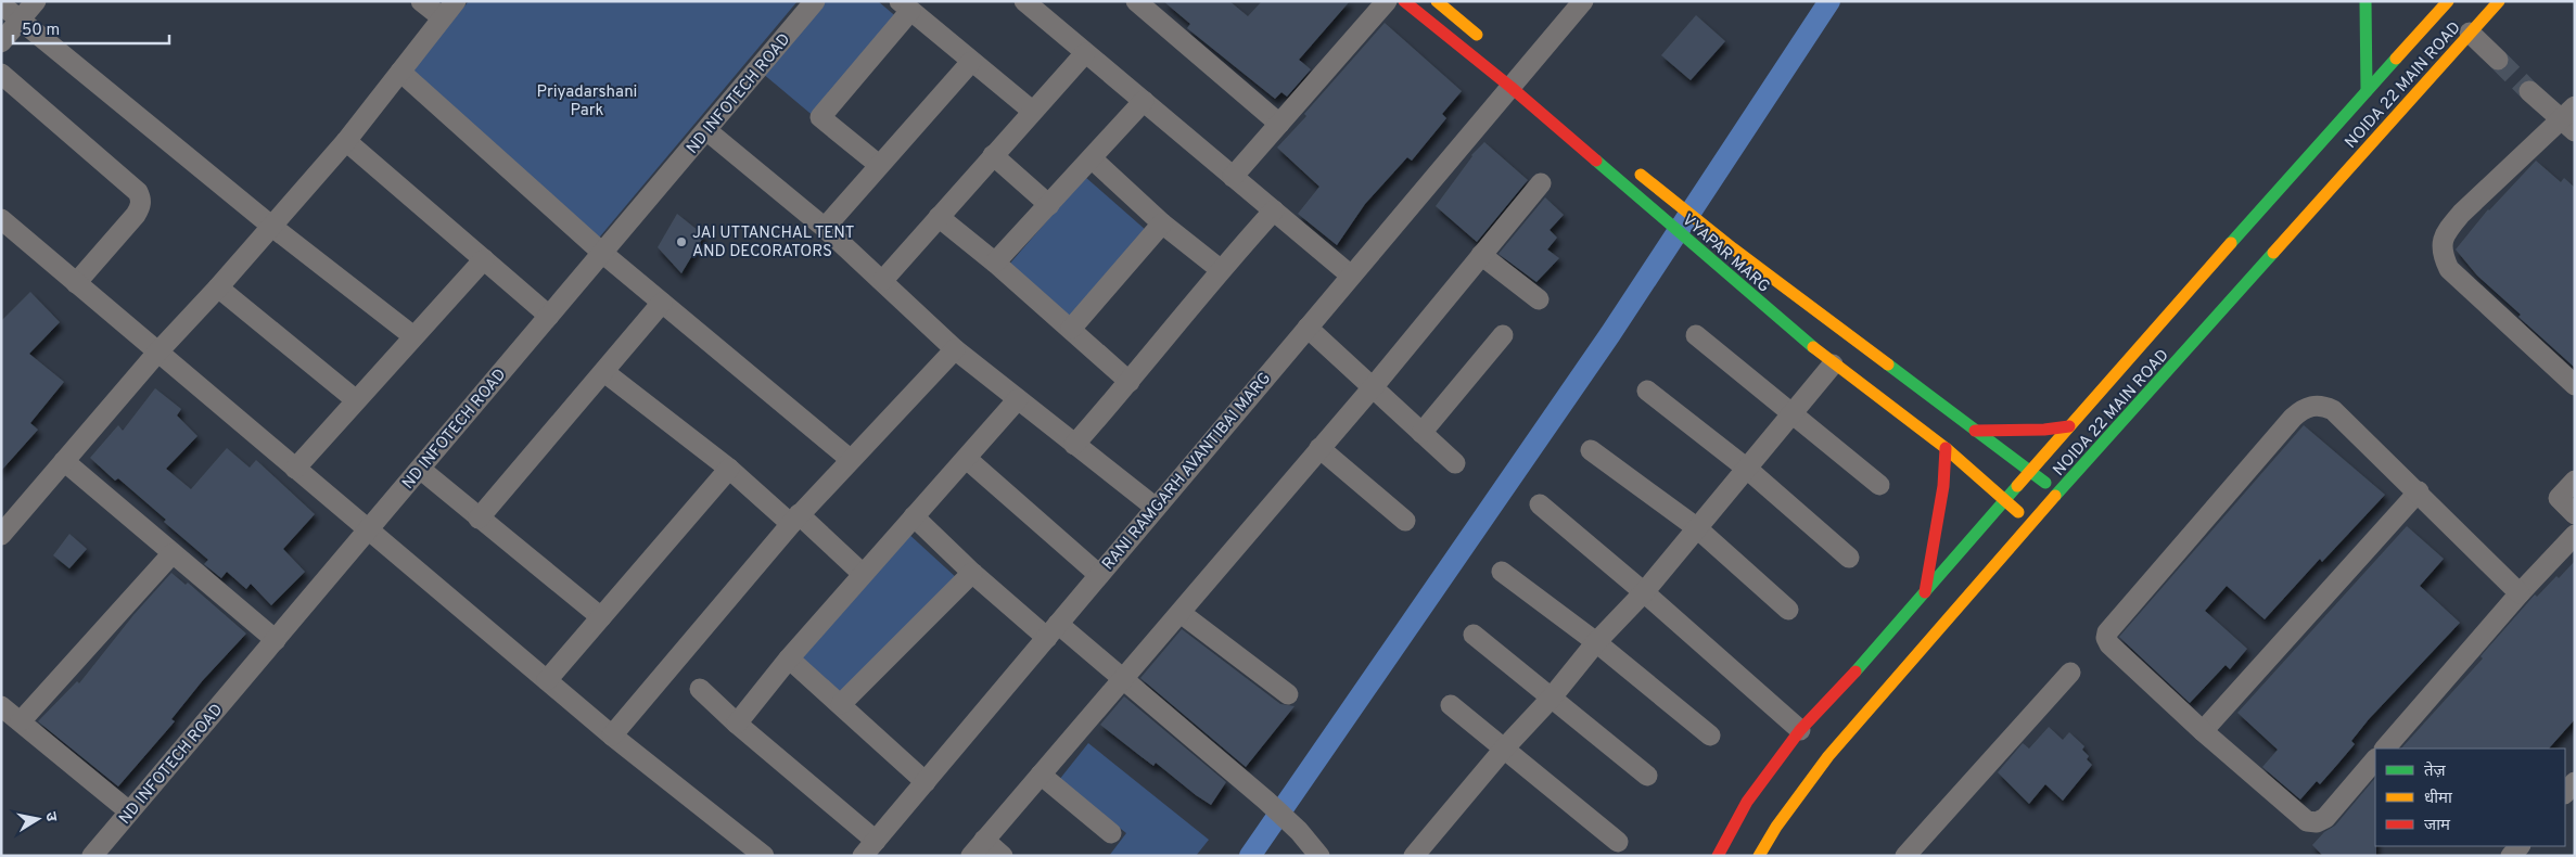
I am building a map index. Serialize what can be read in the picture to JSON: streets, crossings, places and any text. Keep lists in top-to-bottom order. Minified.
{"streets":{"street":["NOIDA 22 MAIN ROAD","ND INFOTECH ROAD","VYAPAR MARG","RANI RAMGARH AVANTIBAI MARG"]},"crossings":[["NOIDA 22 MAIN ROAD","VYAPAR MARG"],["VYAPAR MARG","RANI RAMGARH AVANTIBAI MARG"]],"parks":["Priyadarshani Park"],"places":["JAI UTTANCHAL TENT AND DECORATORS"],"legend":["तेज़","धीमा","जाम"],"scale_bar":"50 m","north":"right"}
